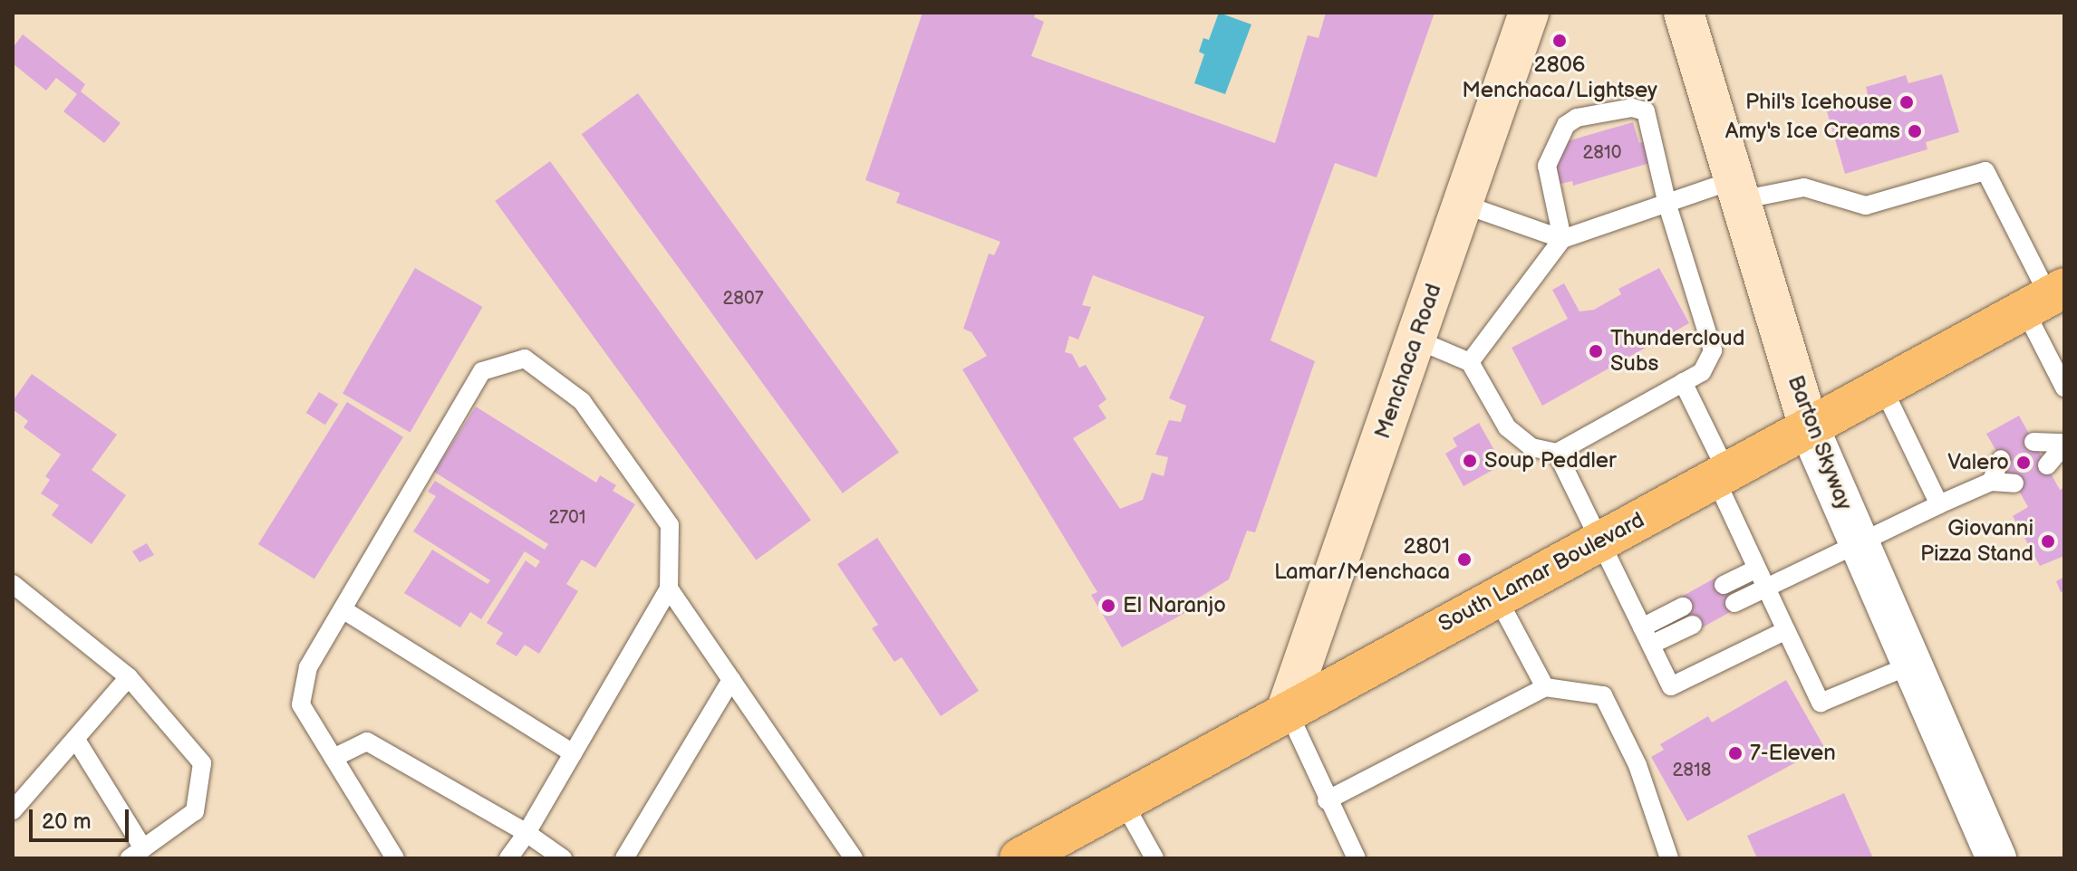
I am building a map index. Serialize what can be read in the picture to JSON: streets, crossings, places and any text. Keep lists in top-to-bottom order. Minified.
{"streets":{"main road":["Menchaca Road","Barton Skyway","South Lamar Boulevard"]},"crossings":[["Menchaca Road","South Lamar Boulevard"],["Barton Skyway","South Lamar Boulevard"]],"places":["2806 Menchaca/Lightsey","Phil's Icehouse","Amy's Ice Creams","Thundercloud Subs","Soup Peddler","Valero","Giovanni Pizza Stand","2801 Lamar/Menchaca","El Naranjo","7-Eleven"],"house_numbers":["2810","2807","2701","2818"],"scale_bar":"20 m"}
